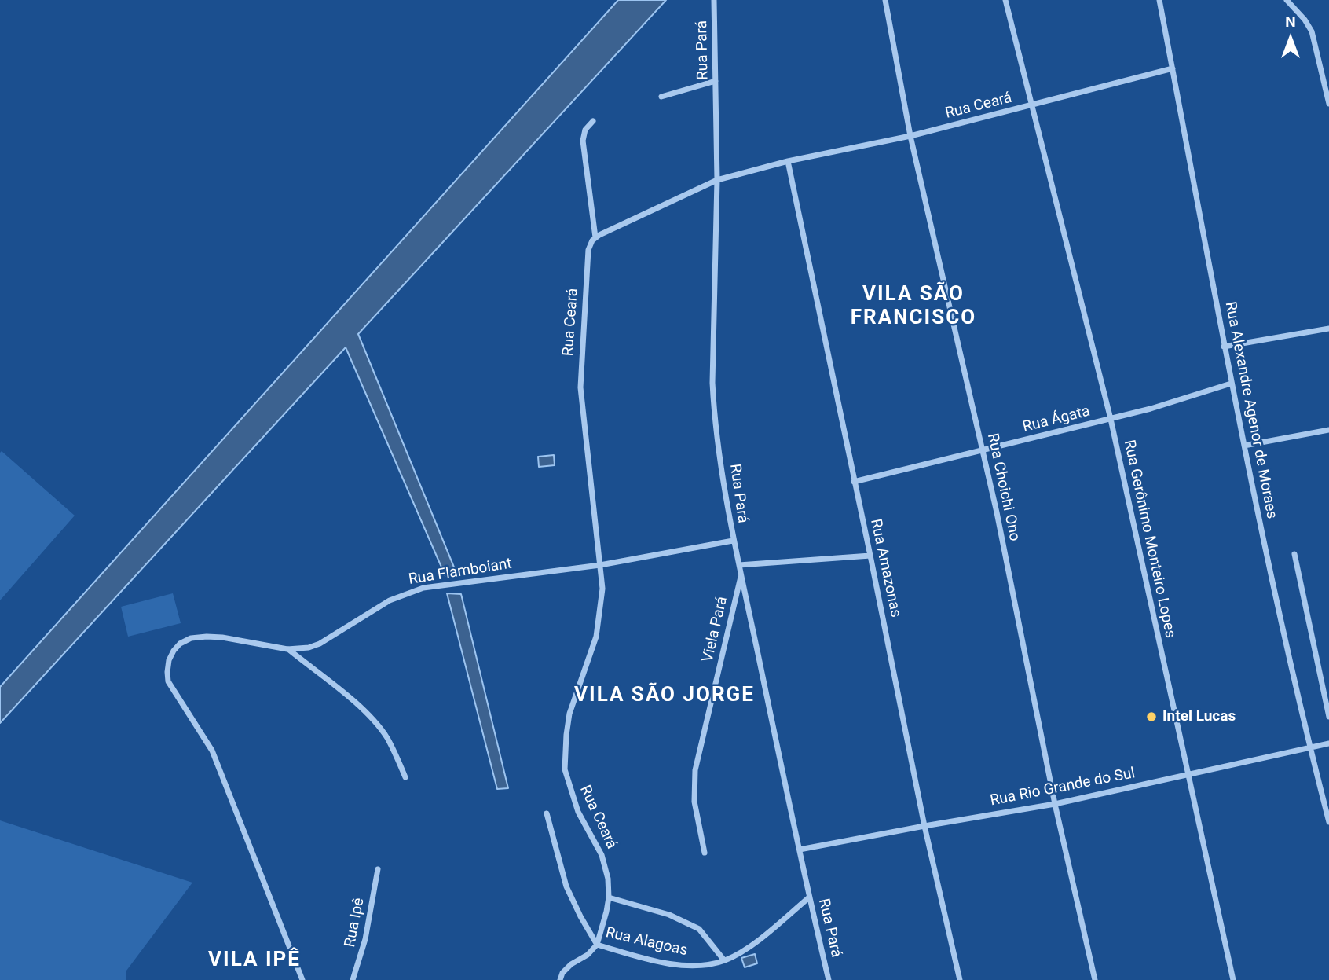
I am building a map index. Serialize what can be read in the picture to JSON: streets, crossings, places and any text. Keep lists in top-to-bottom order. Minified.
{"streets":{"street":["Rua Pará","Rua Ceará","Rua Alexandre Agenor de Moraes","Rua Ágata","Rua Choichi Ono","Rua Gerônimo Monteiro Lopes","Rua Amazonas","Rua Flamboiant","Viela Pará","Rua Rio Grande do Sul","Rua Ipê","Rua Alagoas"]},"crossings":[["Rua Pará","Rua Ceará"],["Rua Pará","Rua Flamboiant"],["Rua Pará","Viela Pará"],["Rua Pará","Rua Rio Grande do Sul"],["Rua Pará","Rua Alagoas"],["Rua Ceará","Rua Alexandre Agenor de Moraes"],["Rua Ceará","Rua Choichi Ono"],["Rua Ceará","Rua Gerônimo Monteiro Lopes"],["Rua Ceará","Rua Amazonas"],["Rua Ceará","Rua Flamboiant"],["Rua Ceará","Rua Alagoas"],["Rua Alexandre Agenor de Moraes","Rua Ágata"],["Rua Alexandre Agenor de Moraes","Rua Rio Grande do Sul"],["Rua Ágata","Rua Choichi Ono"],["Rua Ágata","Rua Gerônimo Monteiro Lopes"],["Rua Ágata","Rua Amazonas"],["Rua Choichi Ono","Rua Rio Grande do Sul"],["Rua Gerônimo Monteiro Lopes","Rua Rio Grande do Sul"],["Rua Amazonas","Rua Rio Grande do Sul"]],"districts":["VILA SÃO FRANCISCO","VILA SÃO JORGE","VILA IPÊ"],"places":["Intel Lucas"],"north":"top"}
